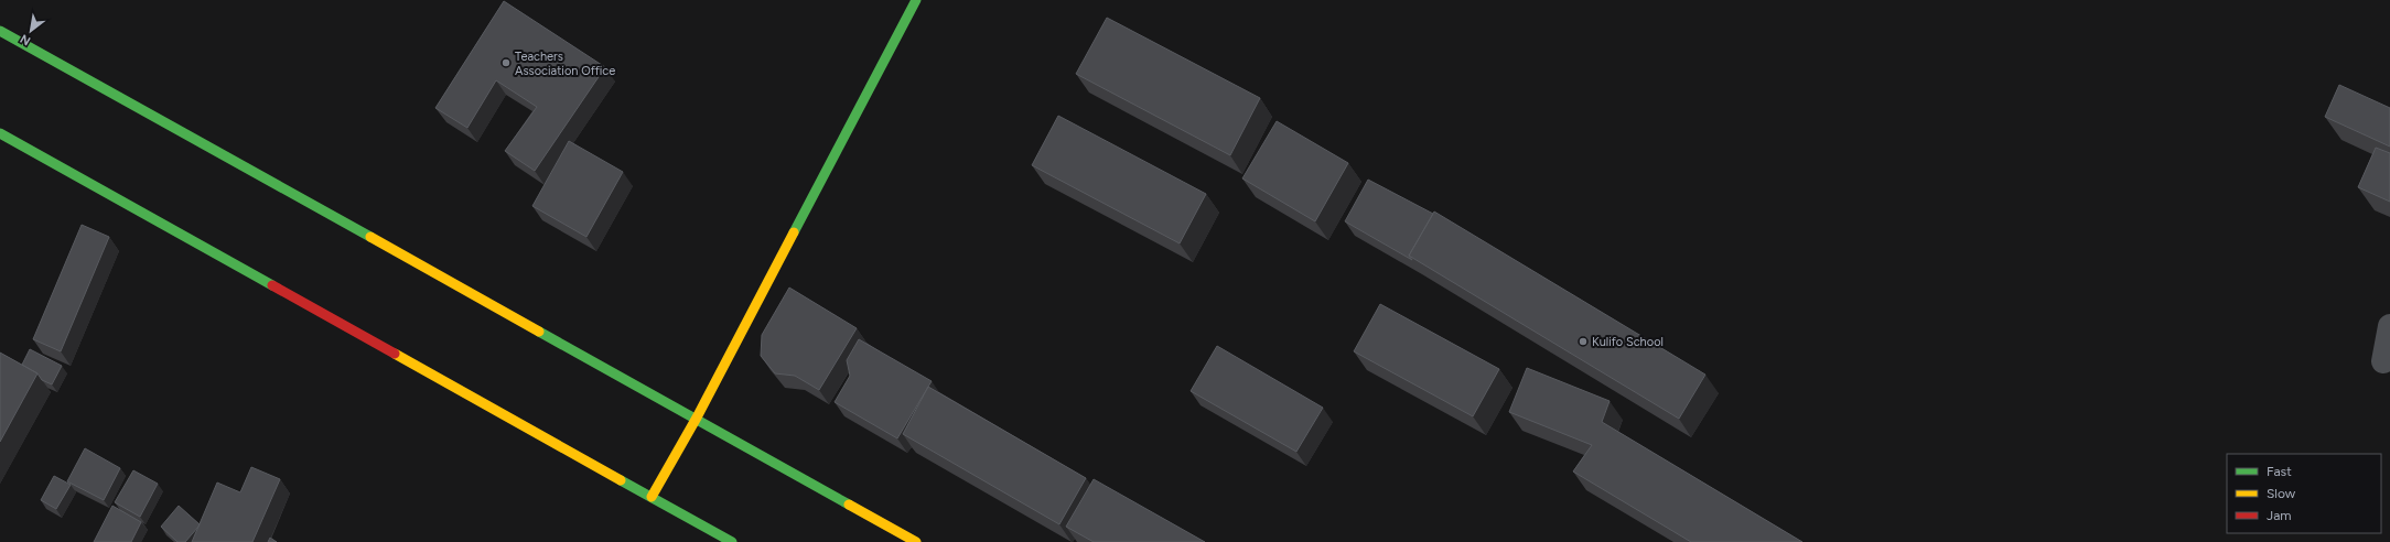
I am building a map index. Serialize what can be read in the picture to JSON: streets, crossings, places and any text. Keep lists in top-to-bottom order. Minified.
{"places":["Teachers Association Office","Kulifo School"],"legend":["Fast","Slow","Jam"],"north":"bottom left"}
